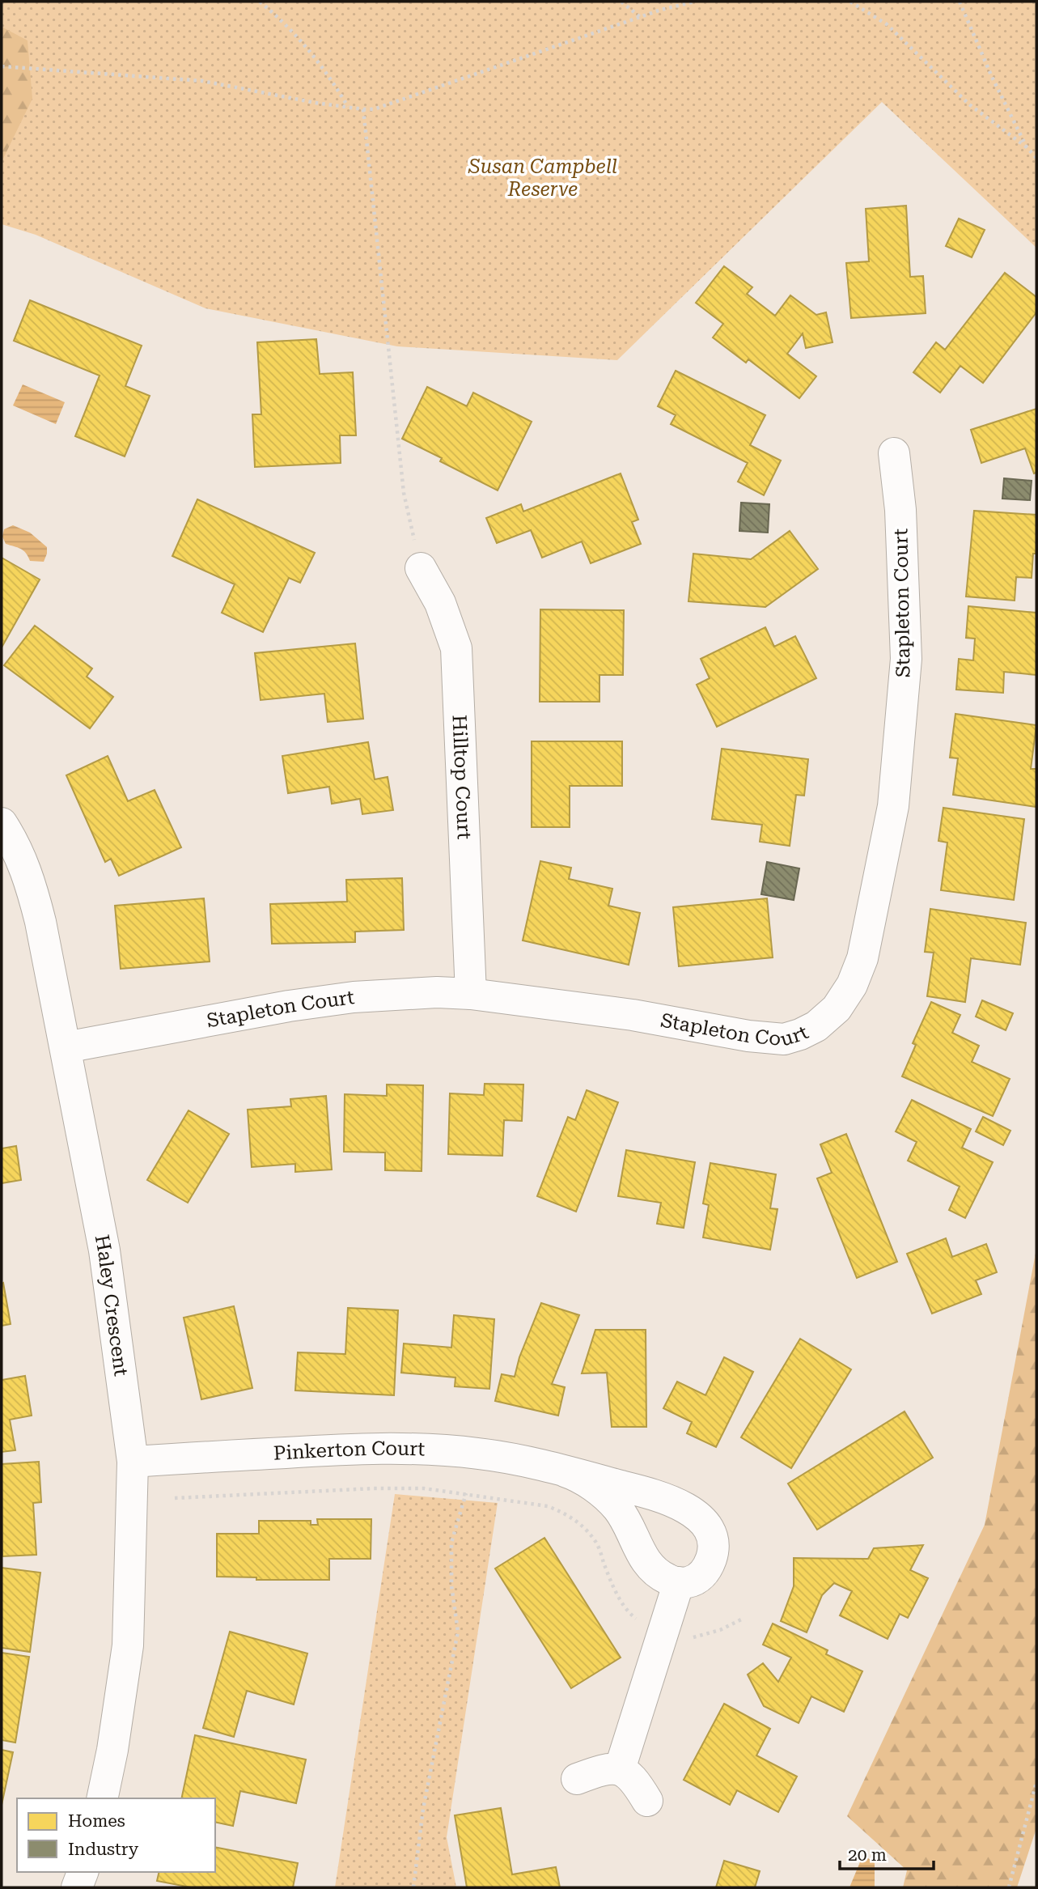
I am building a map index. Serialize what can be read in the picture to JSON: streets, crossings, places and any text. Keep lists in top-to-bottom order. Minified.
{"streets":{"street":["Stapleton Court","Hilltop Court","Haley Crescent","Pinkerton Court"]},"crossings":[["Stapleton Court","Hilltop Court"],["Stapleton Court","Haley Crescent"],["Haley Crescent","Pinkerton Court"]],"parks":["Susan Campbell Reserve"],"legend":["Homes","Industry"],"scale_bar":"20 m"}
